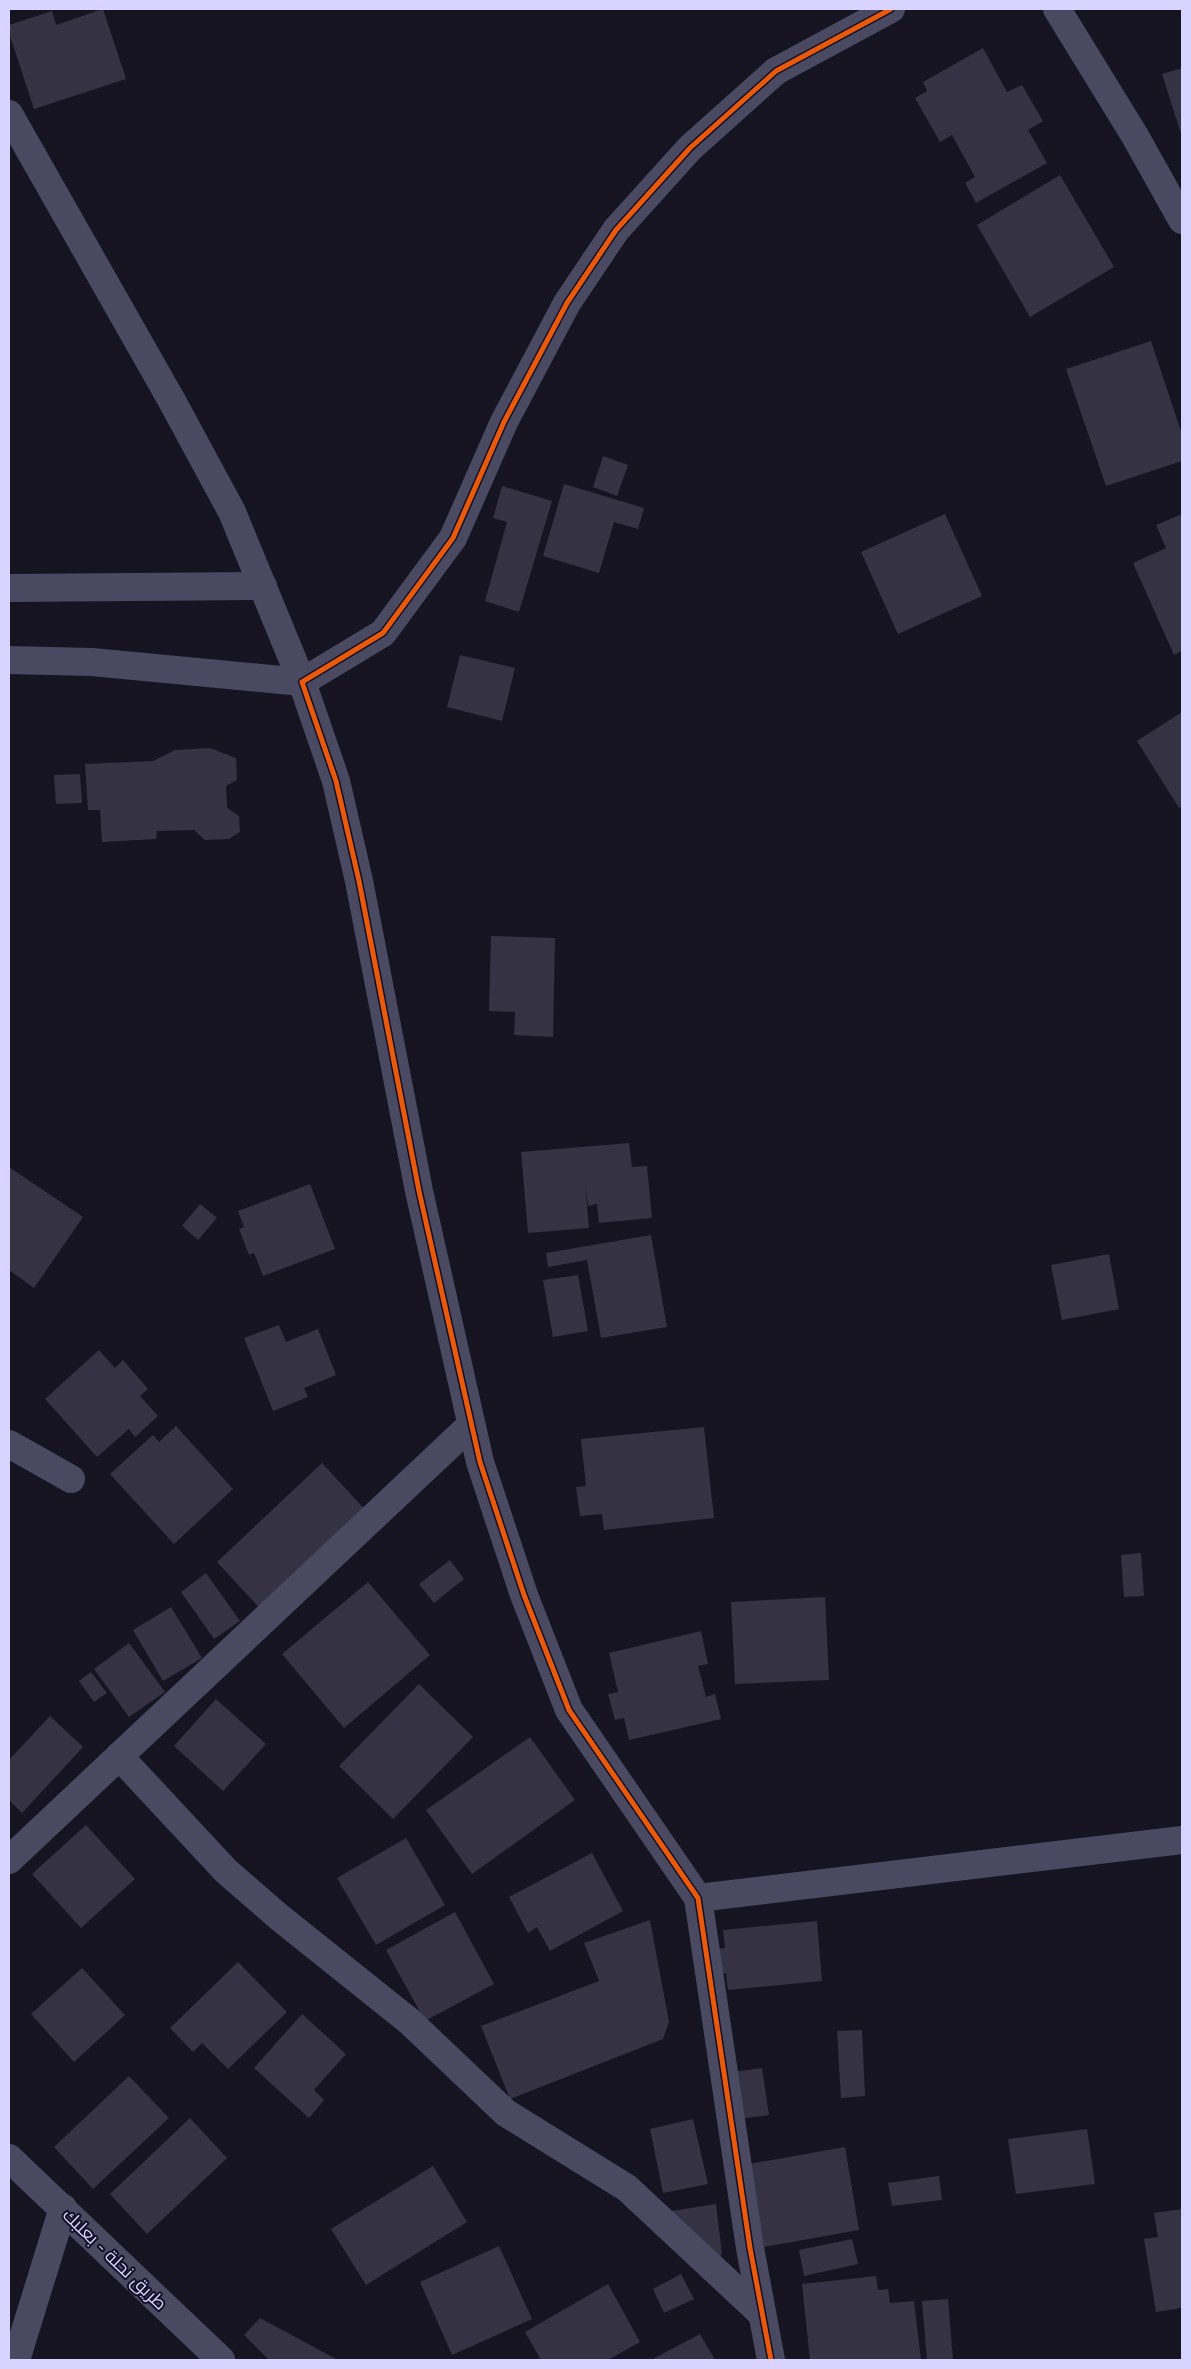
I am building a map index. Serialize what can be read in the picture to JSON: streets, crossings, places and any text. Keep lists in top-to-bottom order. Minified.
{"streets":{"street":["طريق نحلة - بعلبك"]}}
